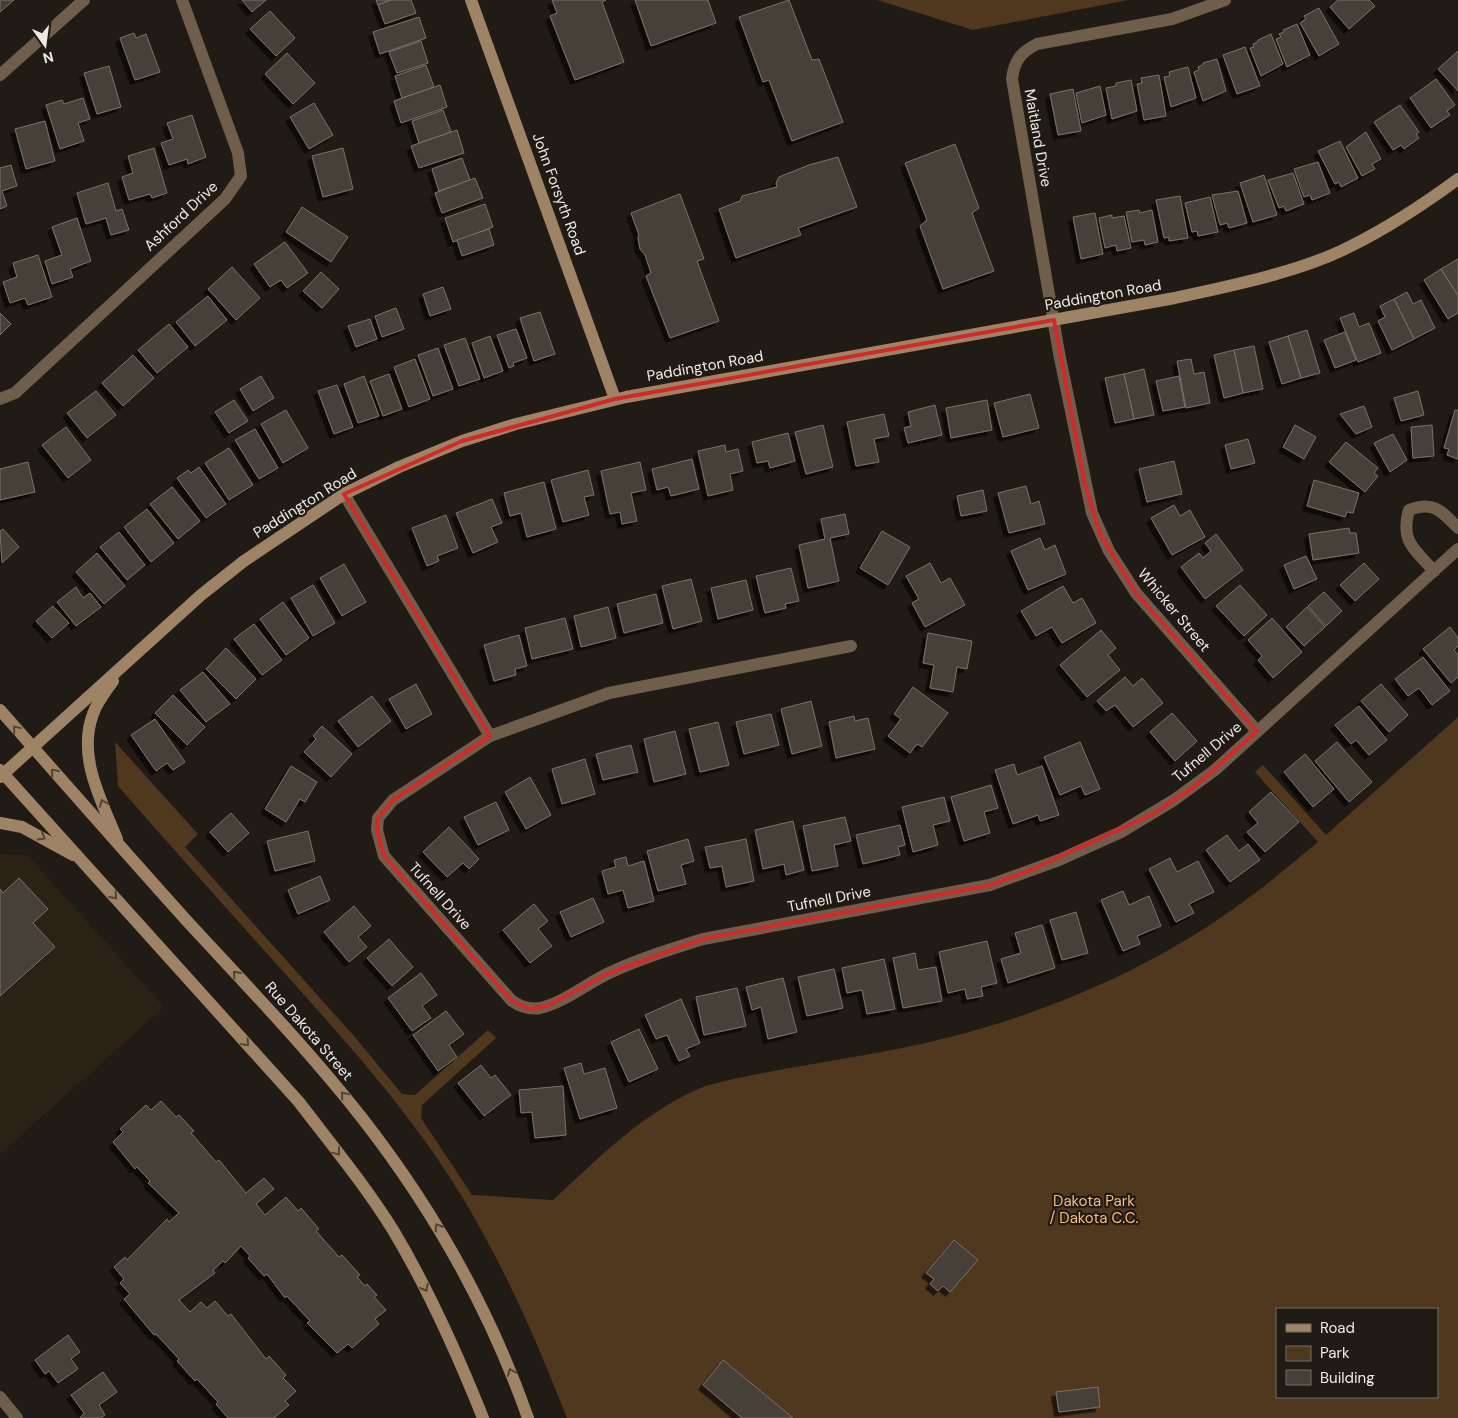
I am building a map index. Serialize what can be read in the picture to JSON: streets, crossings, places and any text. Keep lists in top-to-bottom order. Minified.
{"streets":{"street":["Maitland Drive","John Forsyth Road","Ashford Drive","Paddington Road","Whicker Street","Tufnell Drive","Rue Dakota Street"]},"crossings":[["Maitland Drive","Paddington Road"],["Maitland Drive","Whicker Street"],["John Forsyth Road","Paddington Road"],["Paddington Road","Whicker Street"],["Paddington Road","Rue Dakota Street"],["Whicker Street","Tufnell Drive"]],"parks":["Dakota Park / Dakota C.C."],"legend":["Road","Park","Building"],"north":"bottom"}
